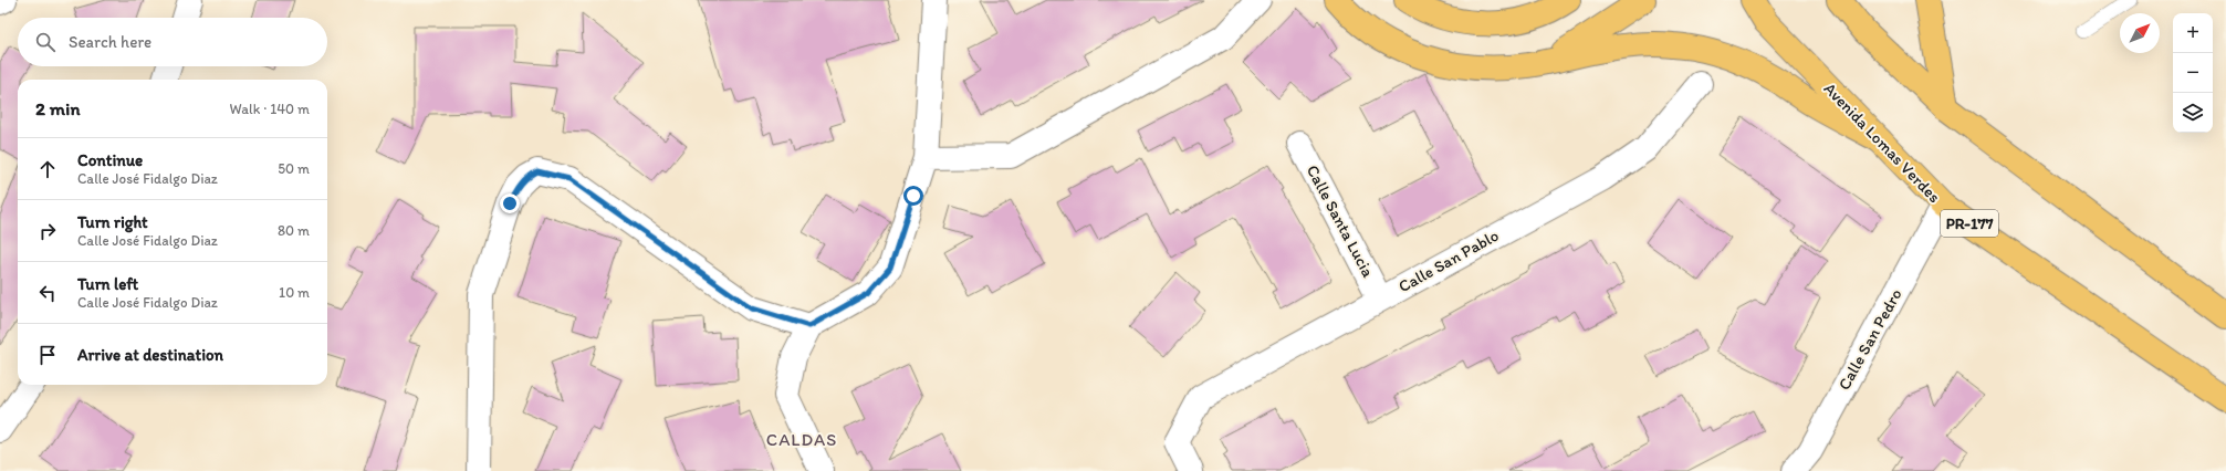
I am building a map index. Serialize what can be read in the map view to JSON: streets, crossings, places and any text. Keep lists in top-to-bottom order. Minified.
{"streets":{"main road":["Avenida Lomas Verdes","PR-177"],"street":["Calle Santa Lucia","Calle San Pablo","Calle San Pedro"]},"crossings":[["Avenida Lomas Verdes","Calle San Pedro"],["Calle Santa Lucia","Calle San Pablo"]],"districts":["CALDAS"],"north":"top right","page":{"map_buttons":["+","−"],"search":"Search here","heading":["2 min","Walk · 140 m"],"list":[["Continue","Calle José Fidalgo Diaz","50 m"],["Turn right","Calle José Fidalgo Diaz","80 m"],["Turn left","Calle José Fidalgo Diaz","10 m"],"Arrive at destination"]}}
